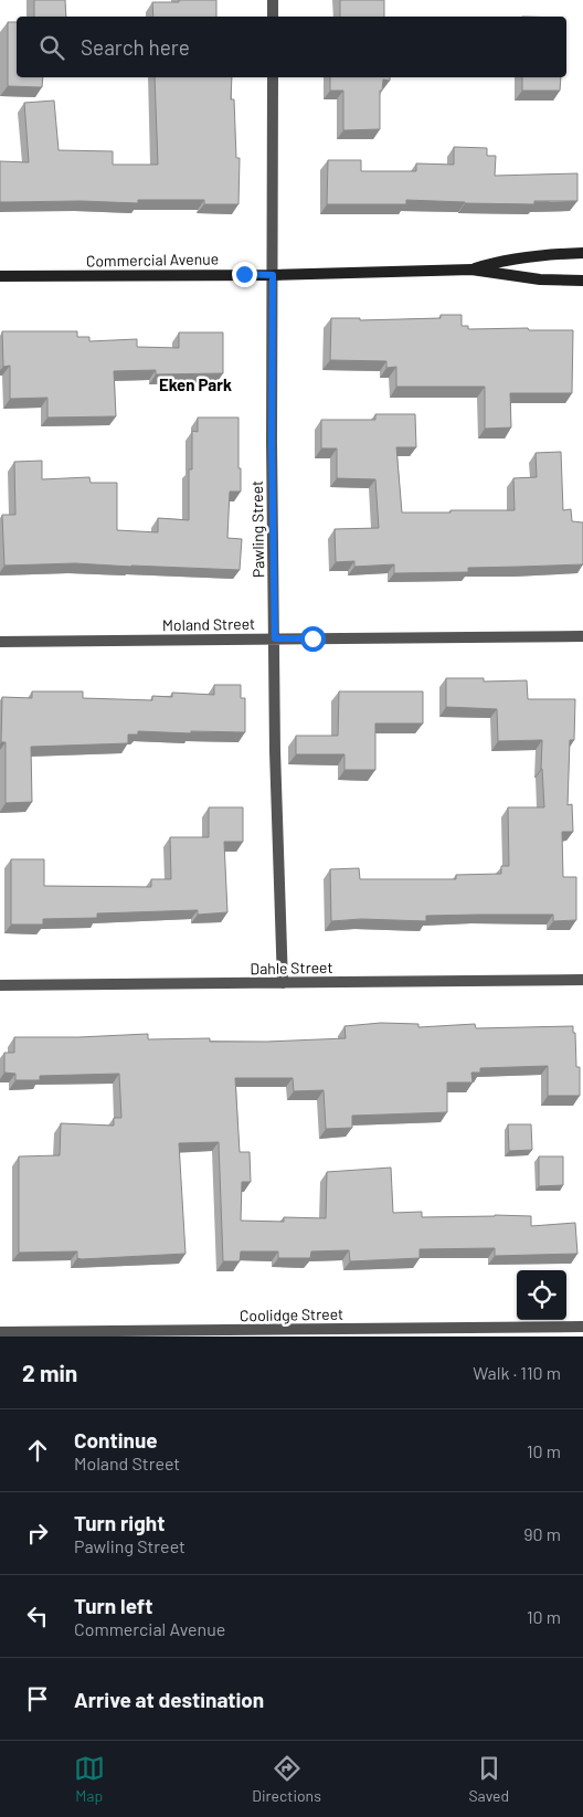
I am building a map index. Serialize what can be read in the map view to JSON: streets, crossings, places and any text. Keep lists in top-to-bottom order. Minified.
{"streets":{"street":["Commercial Avenue","Pawling Street","Moland Street","Dahle Street","Coolidge Street"]},"crossings":[["Commercial Avenue","Pawling Street"],["Pawling Street","Moland Street"],["Pawling Street","Dahle Street"]],"districts":["Eken Park"],"page":{"search":"Search here","heading":["2 min","Walk · 110 m"],"list":[["Continue","Moland Street","10 m"],["Turn right","Pawling Street","90 m"],["Turn left","Commercial Avenue","10 m"],"Arrive at destination"],"nav":["Map","Directions","Saved"]}}
